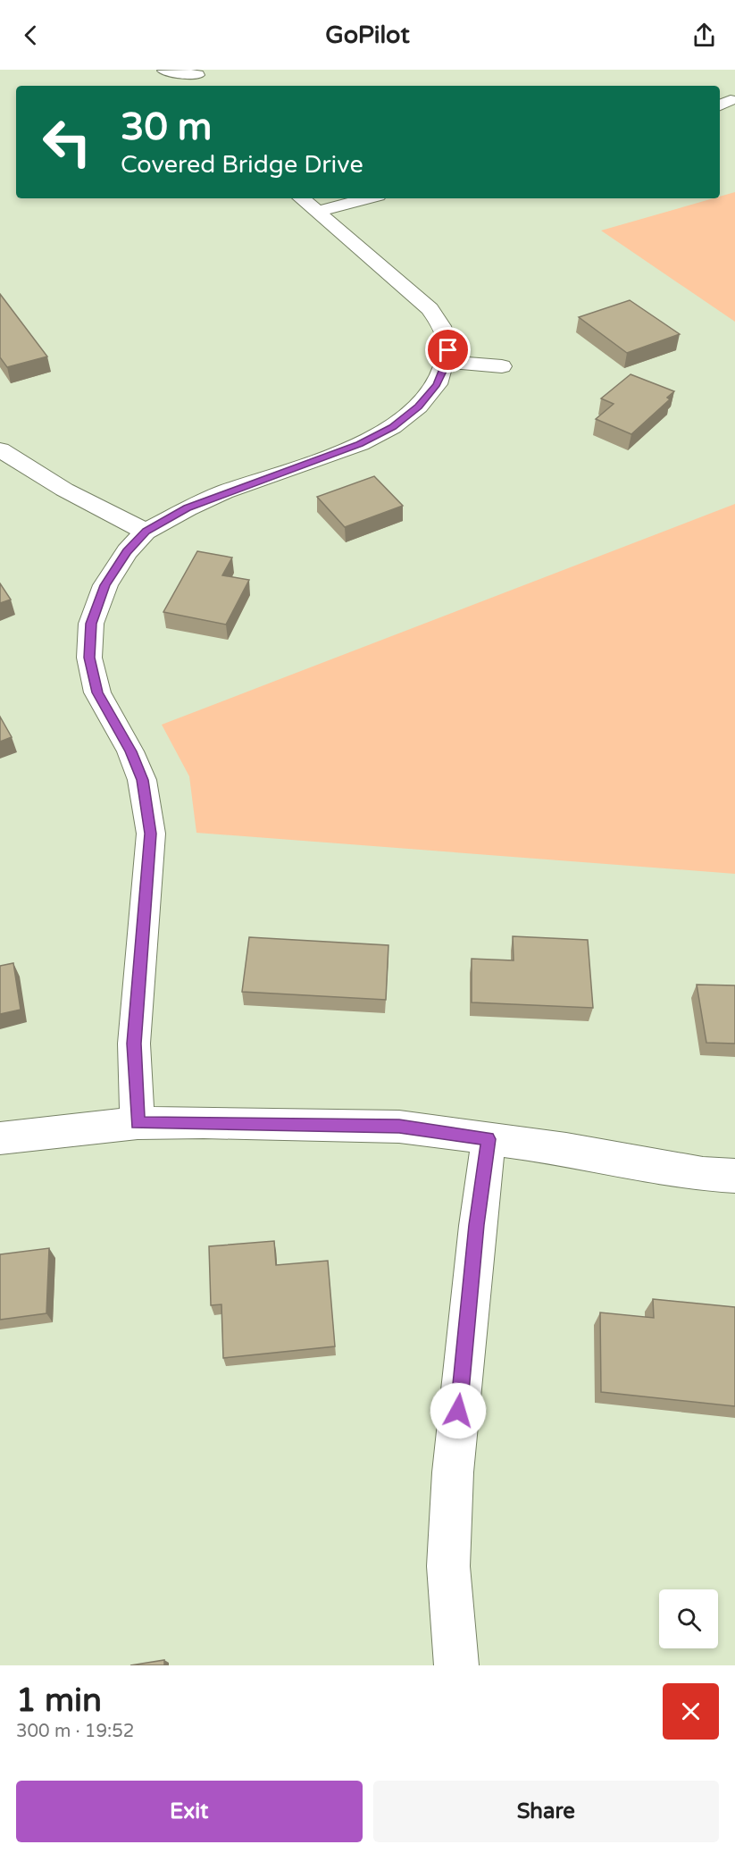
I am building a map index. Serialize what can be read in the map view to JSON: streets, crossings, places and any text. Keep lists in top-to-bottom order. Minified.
{"page":{"header":"GoPilot","turn":["30 m","Covered Bridge Drive"],"heading":["1 min","300 m · 19:52"],"buttons":["Exit","Share"]}}
